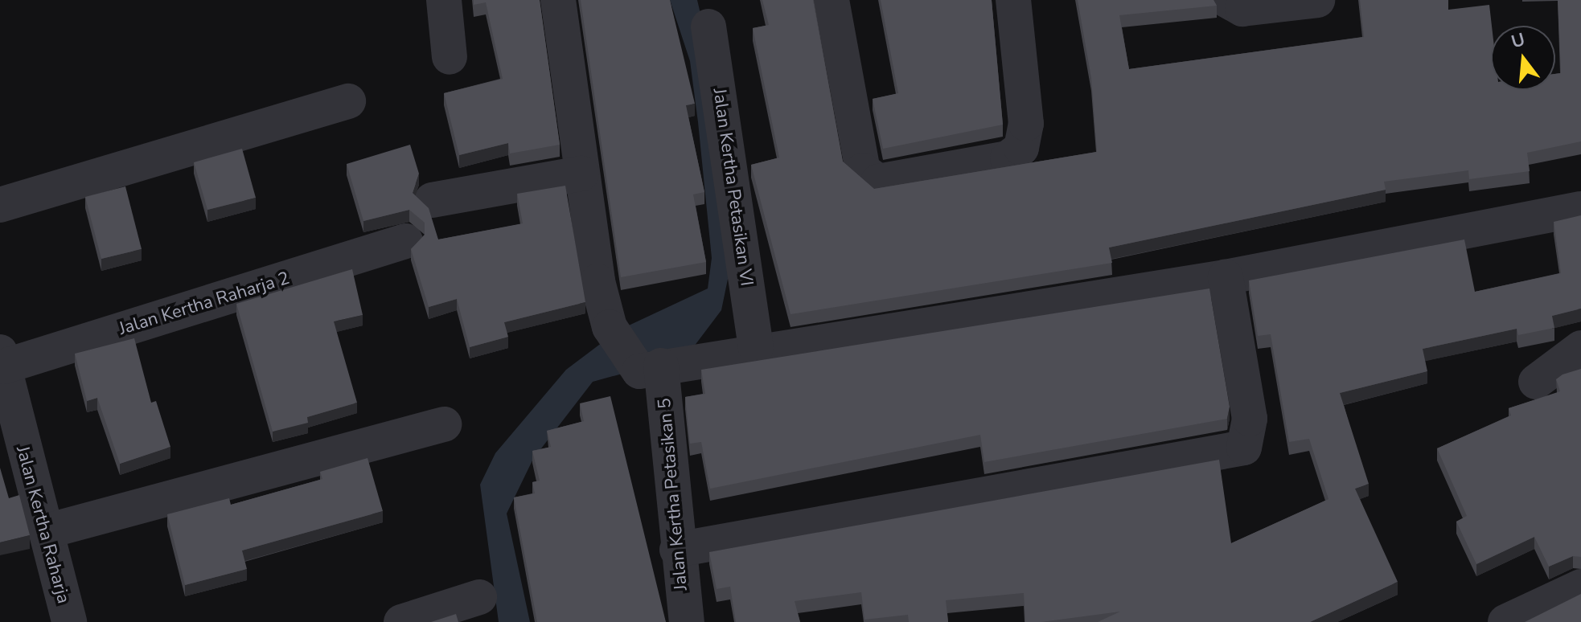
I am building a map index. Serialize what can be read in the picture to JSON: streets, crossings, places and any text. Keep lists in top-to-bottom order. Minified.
{"streets":{"street":["Jalan Kertha Petasikan VI","Jalan Kertha Raharja 2","Jalan Kertha Petasikan 5","Jalan Kertha Raharja"]},"crossings":[["Jalan Kertha Raharja 2","Jalan Kertha Raharja"]],"north":"top"}
